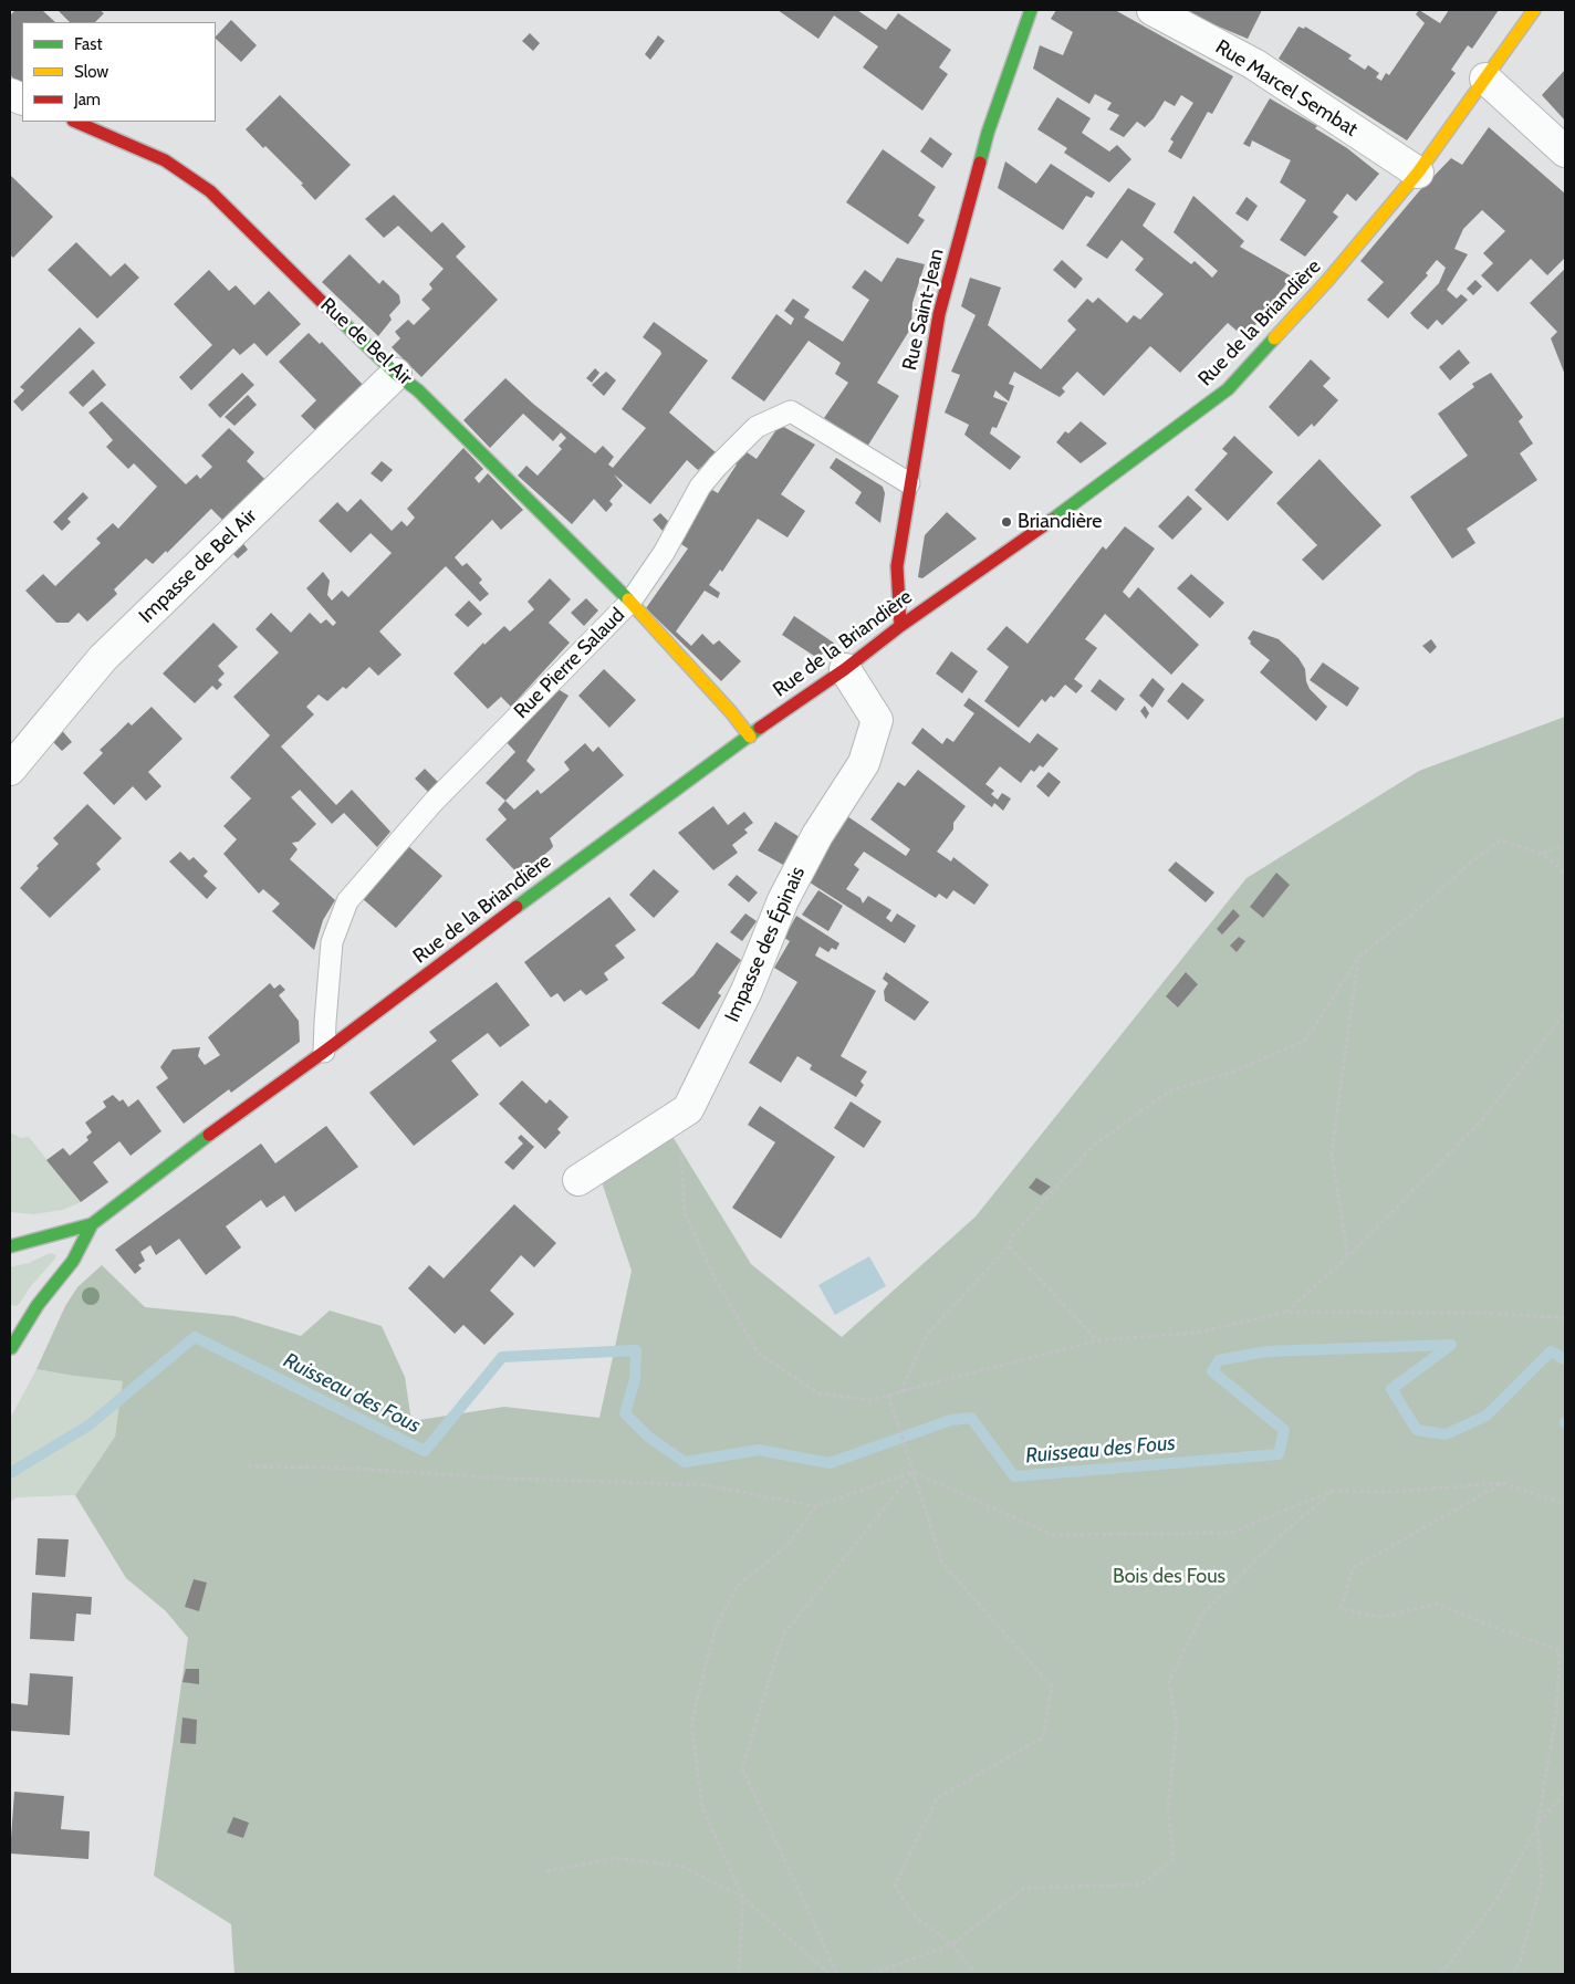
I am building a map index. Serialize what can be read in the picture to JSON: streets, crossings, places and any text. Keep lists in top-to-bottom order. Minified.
{"streets":{"street":["Rue Marcel Sembat","Rue Saint-Jean","Rue de la Briandière","Rue de Bel Air","Impasse de Bel Air","Impasse des Épinais"],"lane":["Rue Pierre Salaud"]},"crossings":[["Rue Marcel Sembat","Rue de la Briandière"],["Rue Saint-Jean","Rue de la Briandière"],["Rue Saint-Jean","Rue Pierre Salaud"],["Rue de la Briandière","Rue de Bel Air"],["Rue de la Briandière","Rue Pierre Salaud"],["Rue de la Briandière","Impasse des Épinais"],["Rue de Bel Air","Impasse de Bel Air"],["Rue de Bel Air","Rue Pierre Salaud"]],"water":["Ruisseau des Fous"],"parks":["Bois des Fous"],"places":["Briandière"],"legend":["Fast","Slow","Jam"]}
